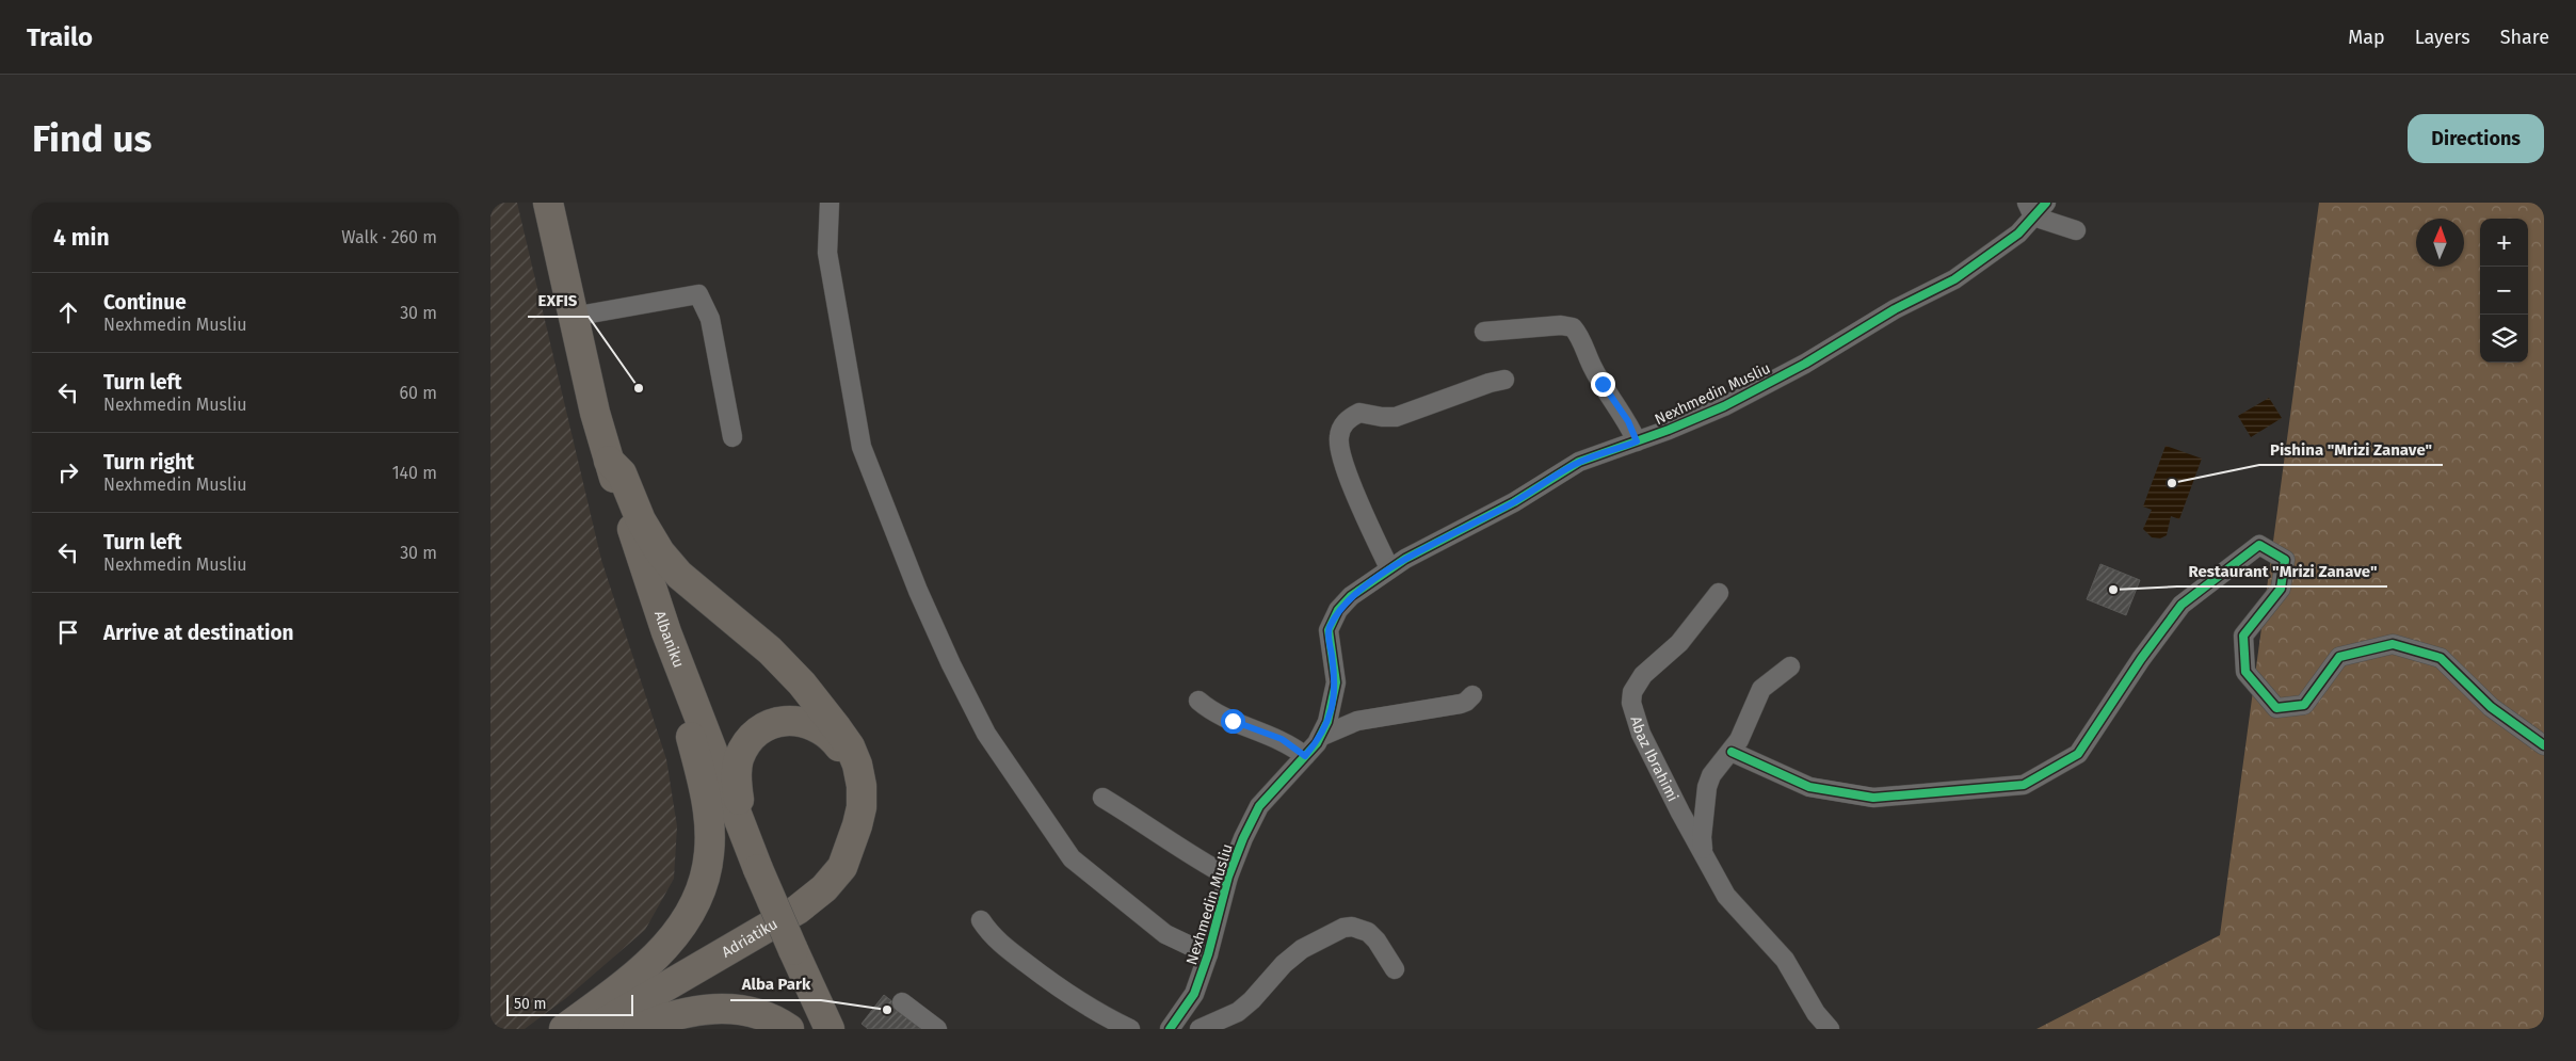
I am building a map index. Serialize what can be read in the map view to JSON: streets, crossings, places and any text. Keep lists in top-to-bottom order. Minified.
{"streets":{"main road":["Albaniku","Adriatiku"],"street":["Nexhmedin Musliu","Abaz Ibrahimi"]},"crossings":[["Albaniku","Adriatiku"]],"places":["EXFIS","Pishina \"Mrizi Zanave\"","Restaurant \"Mrizi Zanave\"","Alba Park"],"scale_bar":"50 m","north":"top","page":{"header":"Trailo","nav":["Map","Layers","Share"],"buttons":"Directions","title":"Find us","heading":["4 min","Walk · 260 m"],"map_buttons":["+","−"],"list":[["Continue","Nexhmedin Musliu","30 m"],["Turn left","Nexhmedin Musliu","60 m"],["Turn right","Nexhmedin Musliu","140 m"],["Turn left","Nexhmedin Musliu","30 m"],"Arrive at destination"],"scale":"50 m"}}
